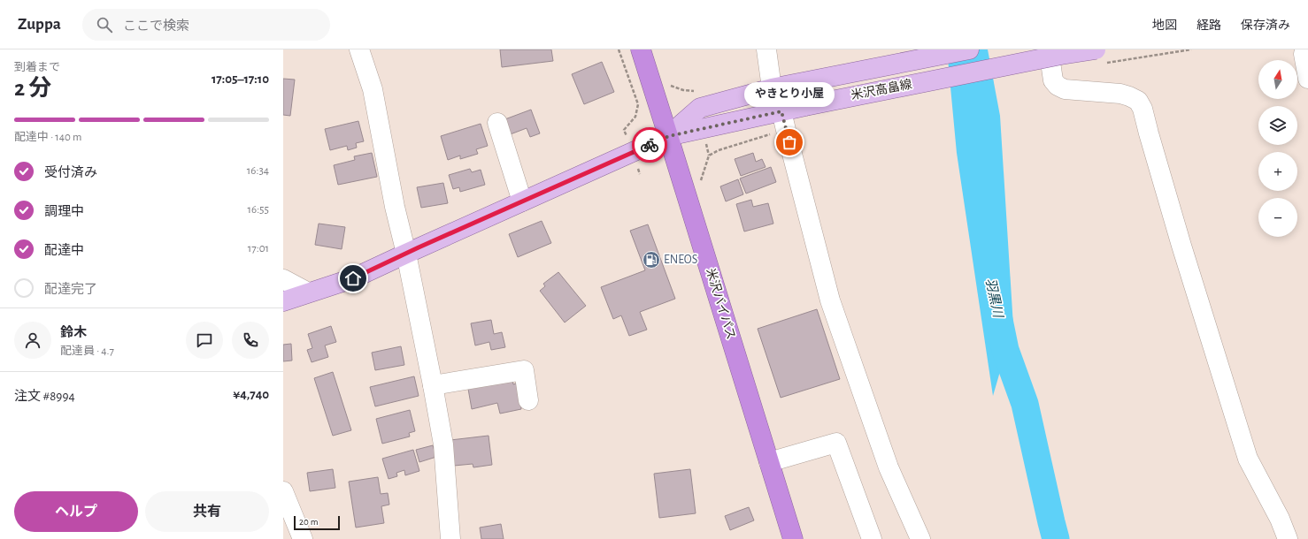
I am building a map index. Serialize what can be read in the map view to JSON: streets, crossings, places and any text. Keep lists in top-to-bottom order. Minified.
{"streets":{"highway":["米沢バイパス"],"main road":["米沢高畠線"]},"crossings":[["米沢高畠線","米沢バイパス"]],"water":["羽黒川"],"places":{"other":["やきとり小屋"],"fuel station":["ENEOS"]},"scale_bar":"20 m","north":"top","page":{"header":"Zuppa","search":"ここで検索","nav":["地図","経路","保存済み"],"heading":["2 分","到着まで","17:05–17:10"],"panel":["鈴木","配達員 · 4.7","注文 #8994","¥4,740"],"map_buttons":["+","−"],"bubble":"やきとり小屋","bar":"配達中 · 140 m","list":[["受付済み","16:34"],["調理中","16:55"],["配達中","17:01"],"配達完了"],"buttons":["ヘルプ","共有"],"scale":"20 m"}}
